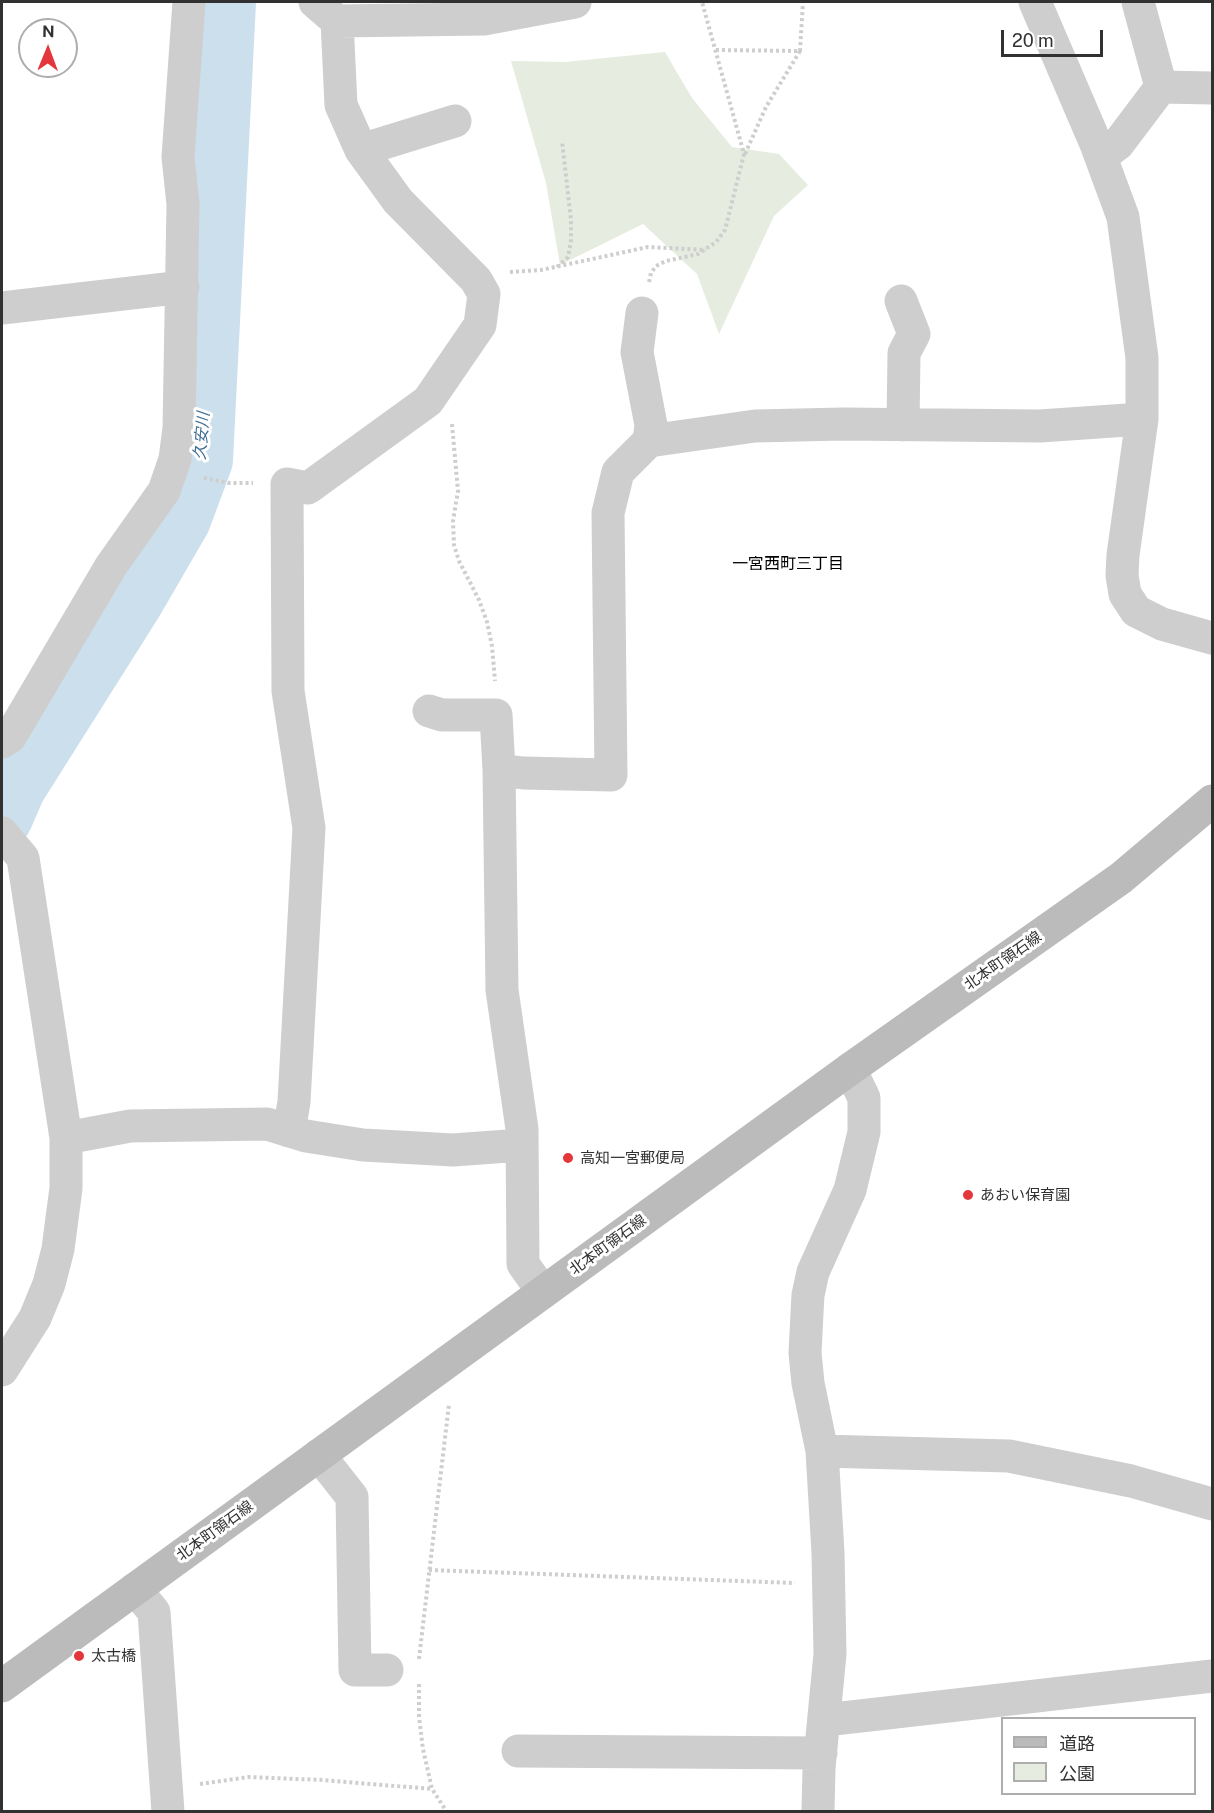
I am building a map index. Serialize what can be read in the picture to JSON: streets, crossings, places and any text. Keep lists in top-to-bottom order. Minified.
{"streets":{"main road":["北本町領石線"]},"districts":["一宮西町三丁目"],"water":["久安川"],"places":["高知一宮郵便局","あおい保育園","太古橋"],"legend":["道路","公園"],"scale_bar":"20 m","north":"top"}
